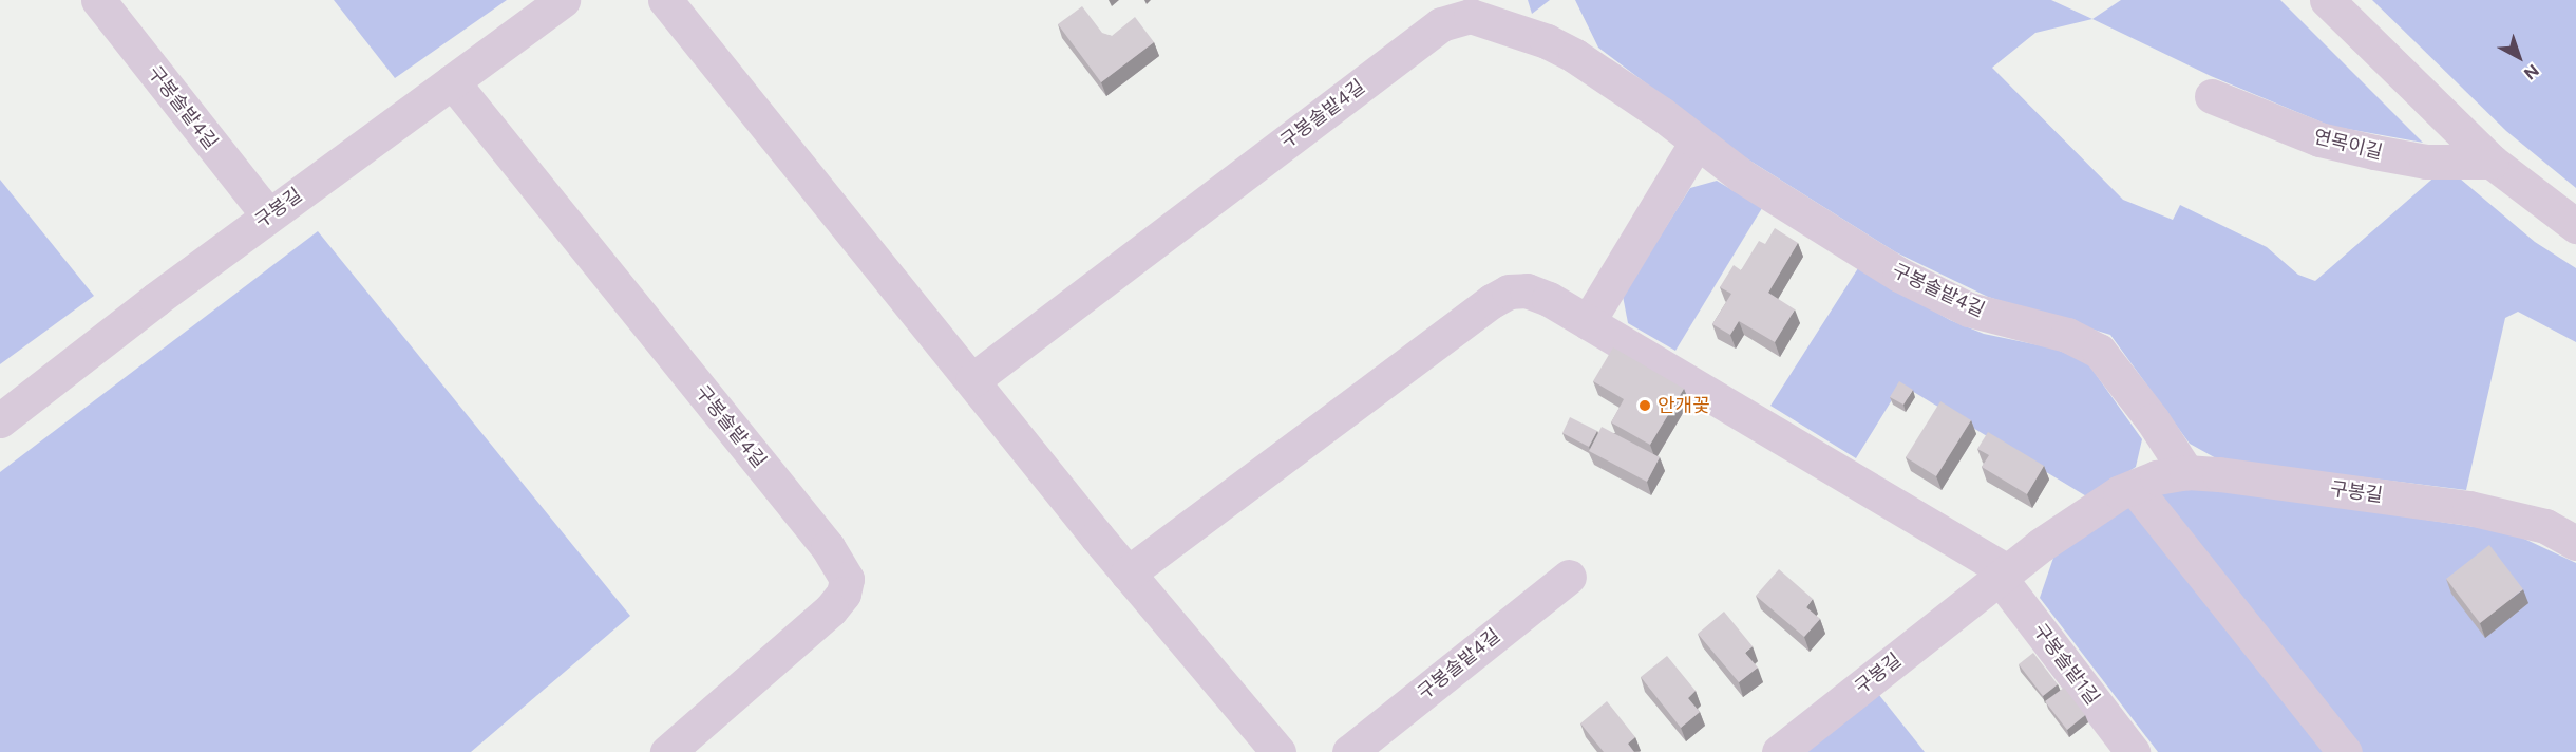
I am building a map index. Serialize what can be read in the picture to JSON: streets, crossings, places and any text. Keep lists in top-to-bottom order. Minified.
{"streets":{"street":["구봉솔밭4길","연목이길","구봉길","구봉솔밭1길"]},"crossings":[["구봉솔밭4길","구봉길"],["구봉길","구봉솔밭1길"]],"places":["안개꽃"],"north":"bottom right"}
